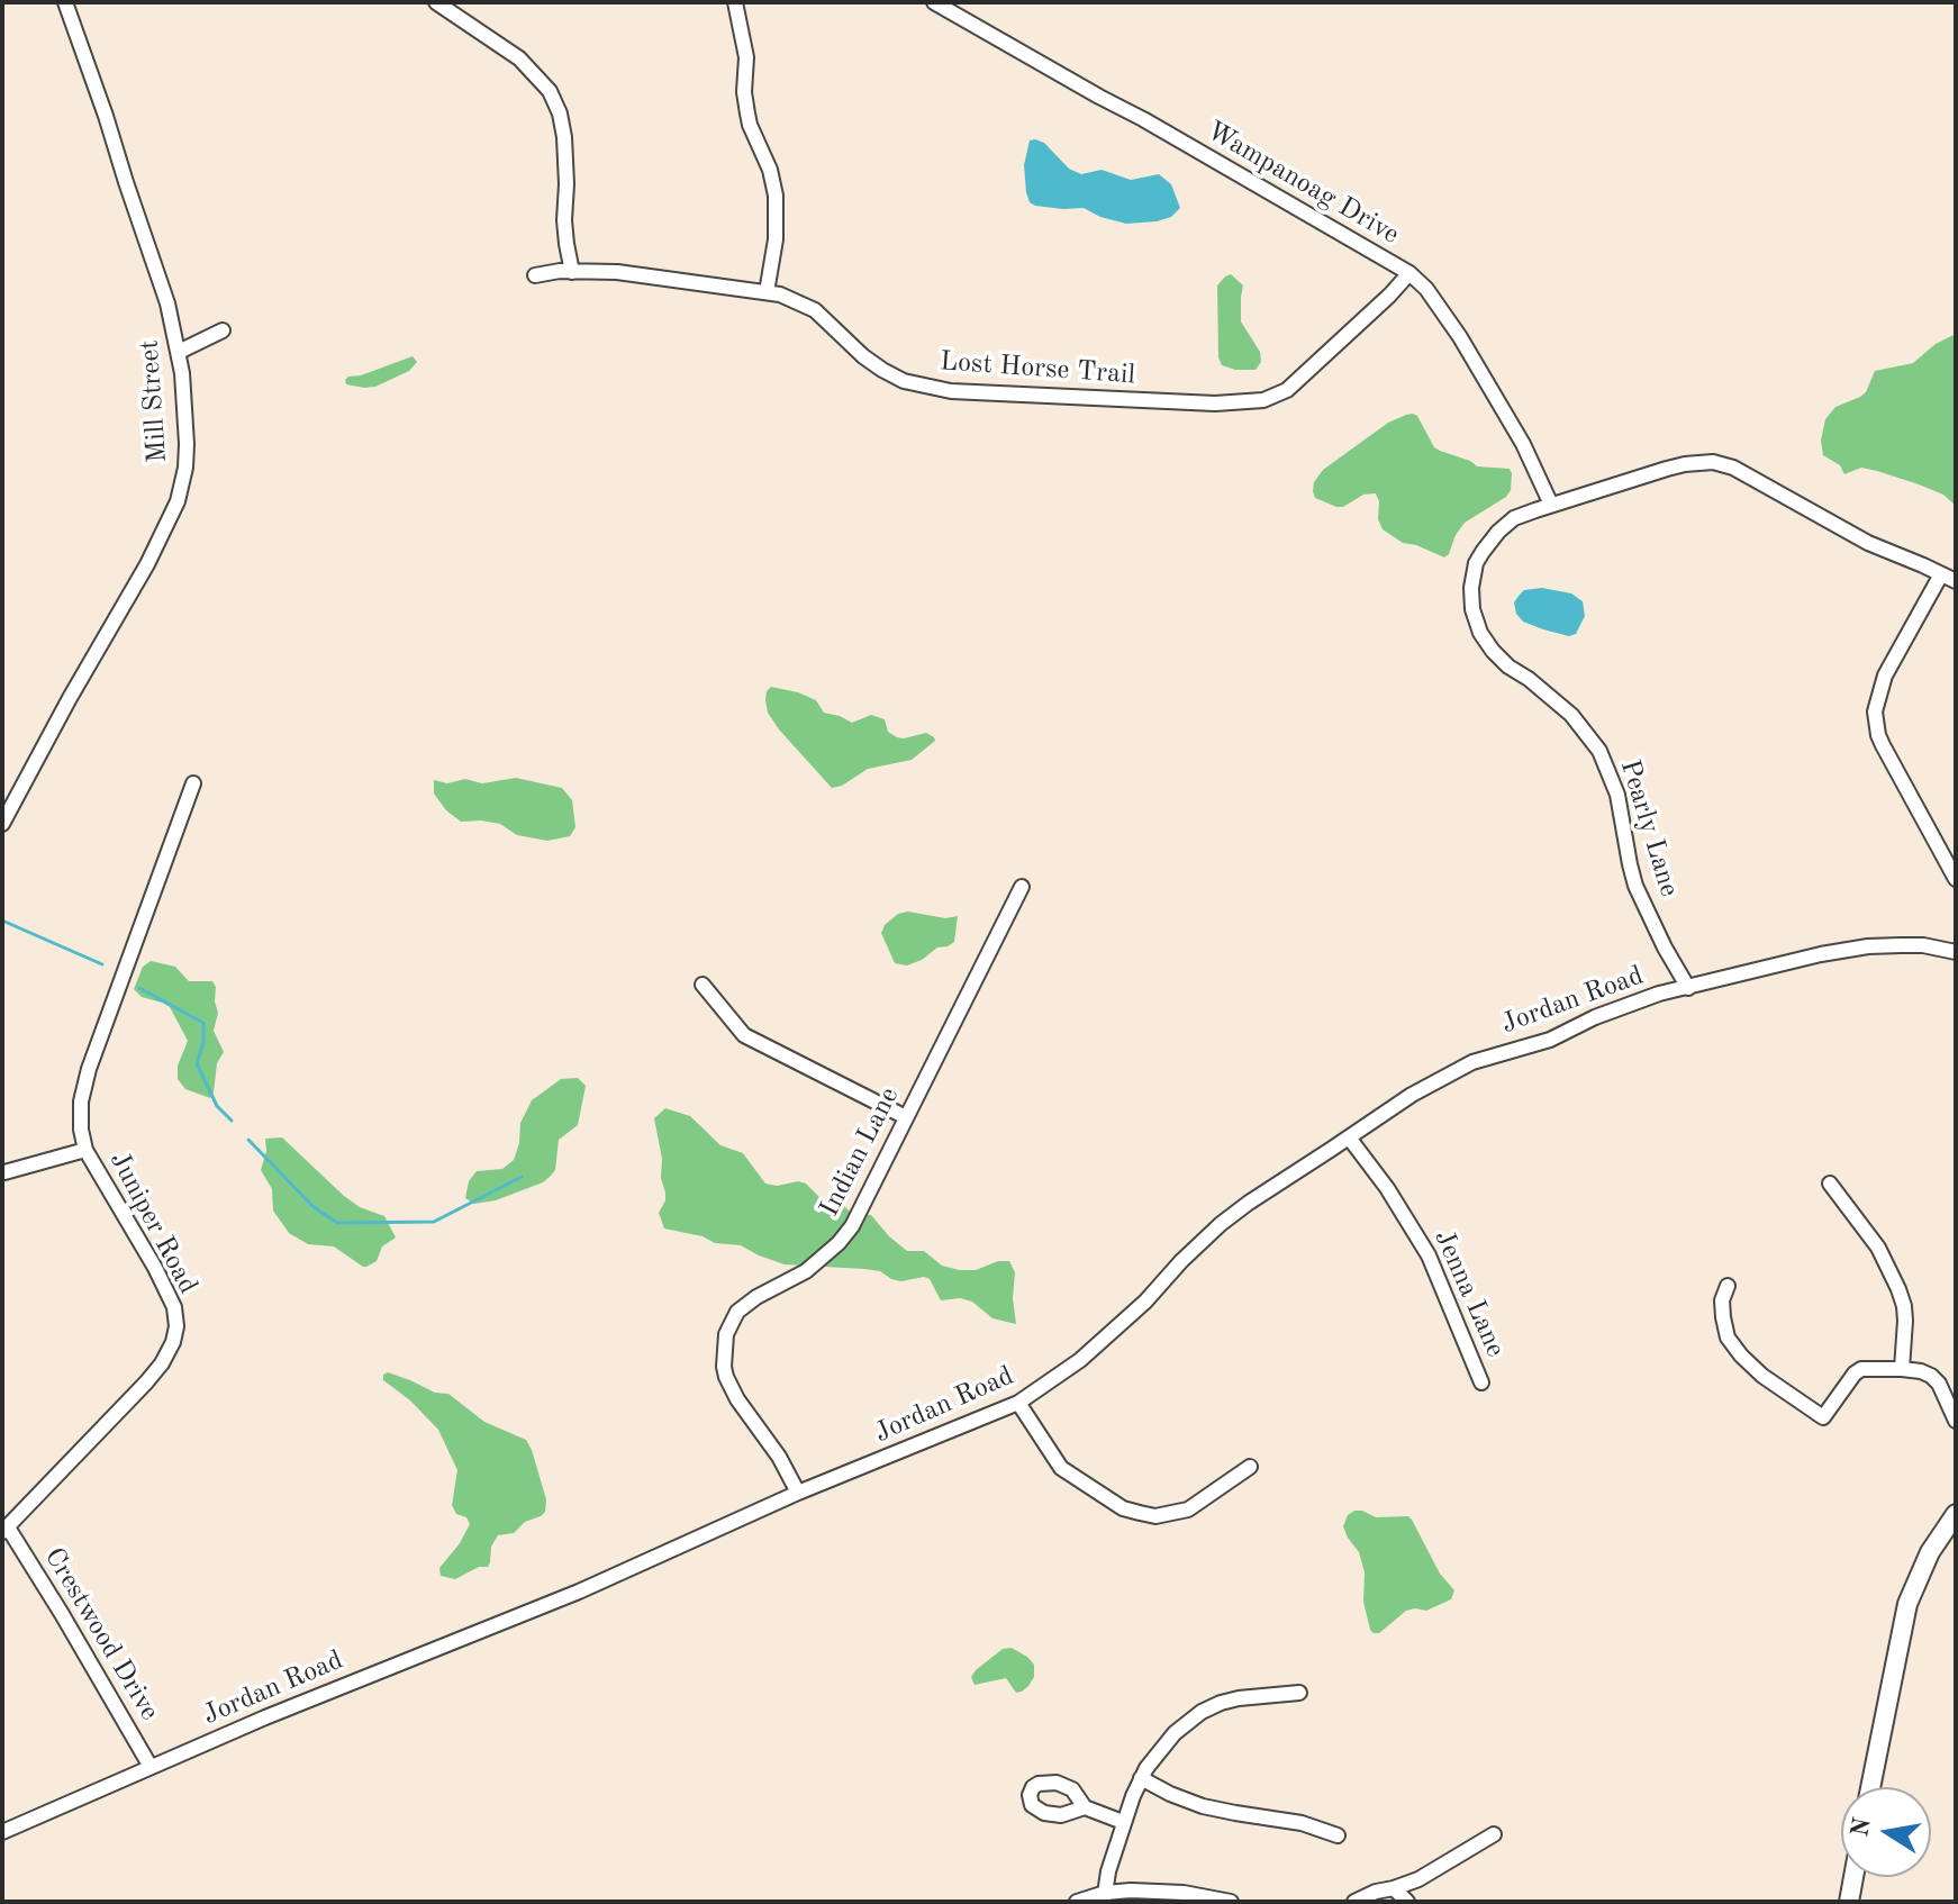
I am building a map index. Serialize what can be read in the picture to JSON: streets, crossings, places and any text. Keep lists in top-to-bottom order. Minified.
{"streets":{"street":["Wampanoag Drive","Lost Horse Trail","Mill Street","Pearly Lane","Jordan Road","Indian Lane","Juniper Road","Jenna Lane","Crestwood Drive"]},"crossings":[["Wampanoag Drive","Lost Horse Trail"],["Wampanoag Drive","Pearly Lane"],["Pearly Lane","Jordan Road"],["Jordan Road","Indian Lane"],["Jordan Road","Jenna Lane"],["Jordan Road","Crestwood Drive"],["Juniper Road","Crestwood Drive"]],"north":"left"}
